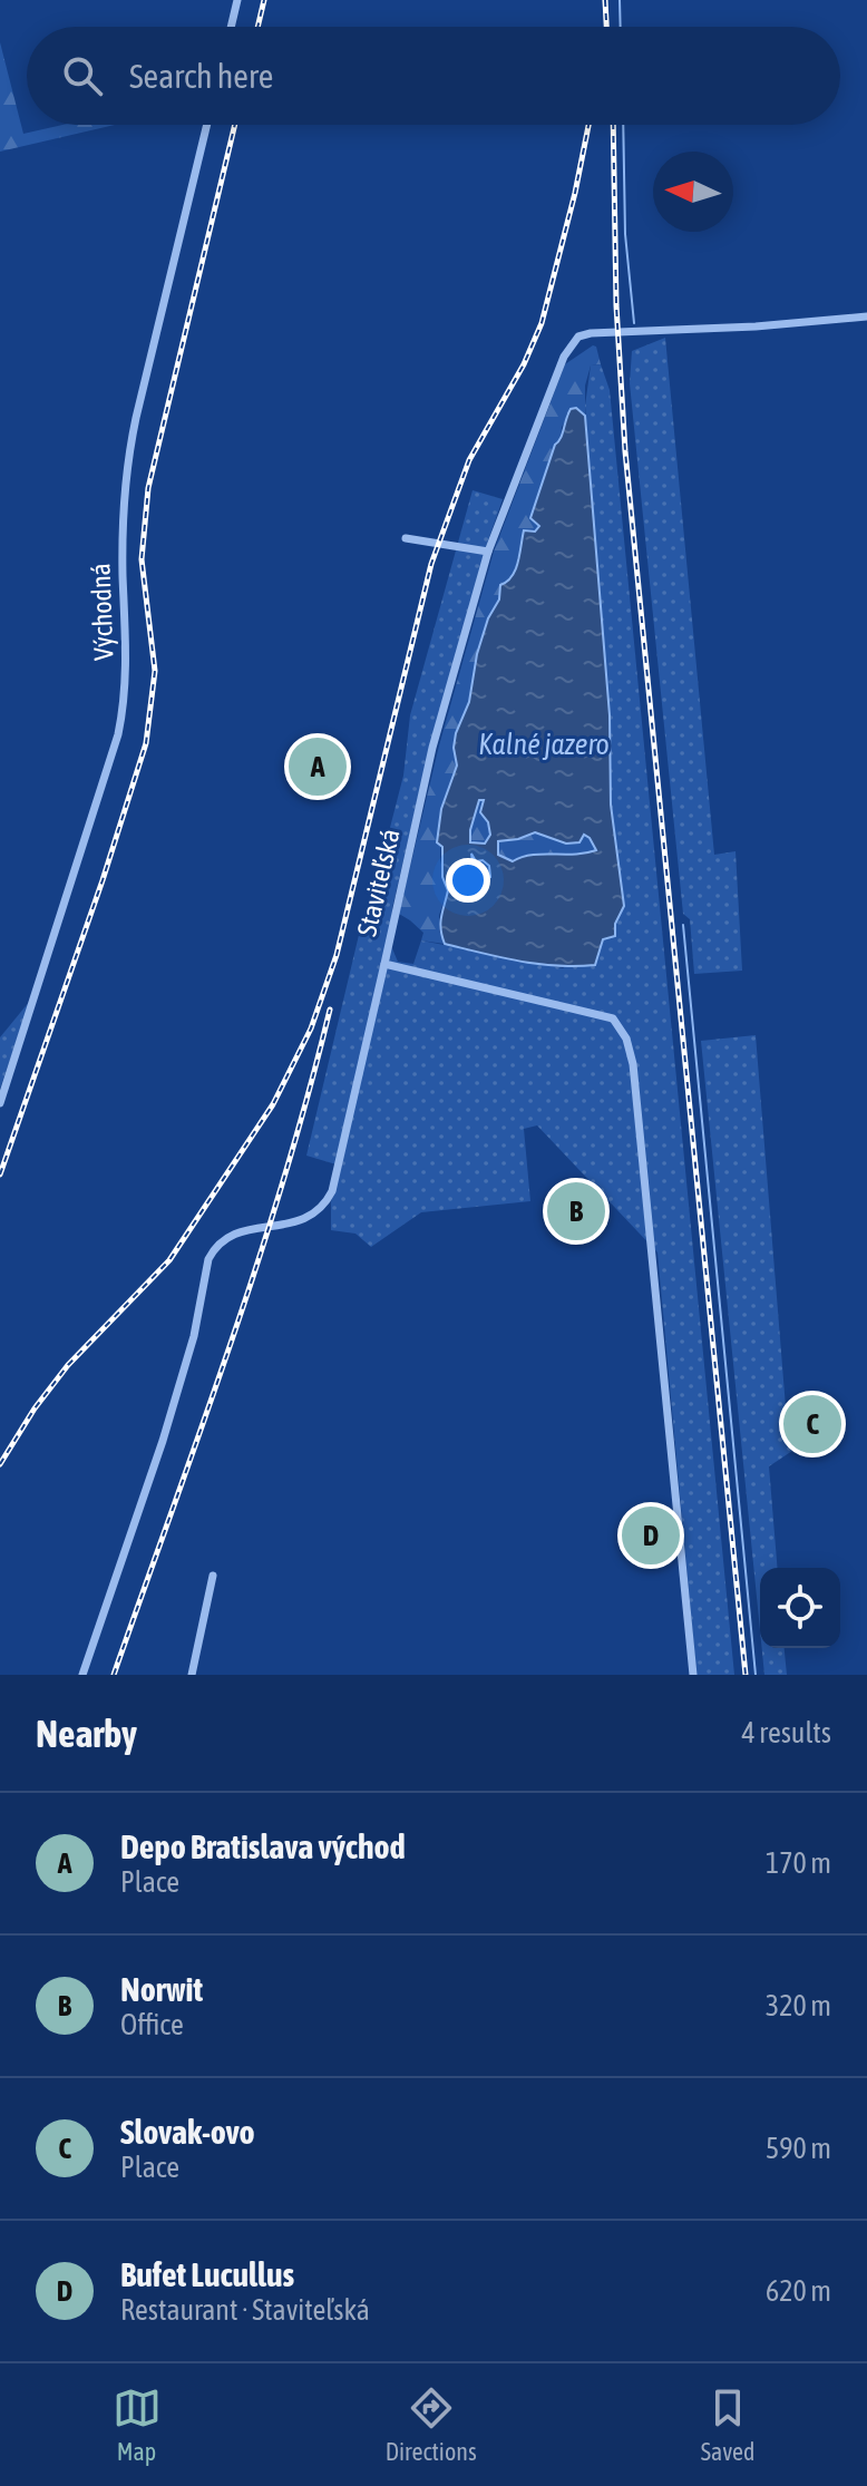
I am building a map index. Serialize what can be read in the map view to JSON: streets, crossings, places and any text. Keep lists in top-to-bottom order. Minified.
{"streets":{"street":["Východná","Staviteľská"]},"water":["Kalné jazero"],"north":"left","page":{"search":"Search here","pins":["A","B","C","D"],"heading":["Nearby","4 results"],"list":[{"mark":"A","name":"Depo Bratislava východ","note":"Place","value":"170 m"},{"mark":"B","name":"Norwit","note":"Office","value":"320 m"},{"mark":"C","name":"Slovak-ovo","note":"Place","value":"590 m"},{"mark":"D","name":"Bufet Lucullus","note":"Restaurant · Staviteľská","value":"620 m"}],"nav":["Map","Directions","Saved"]}}
